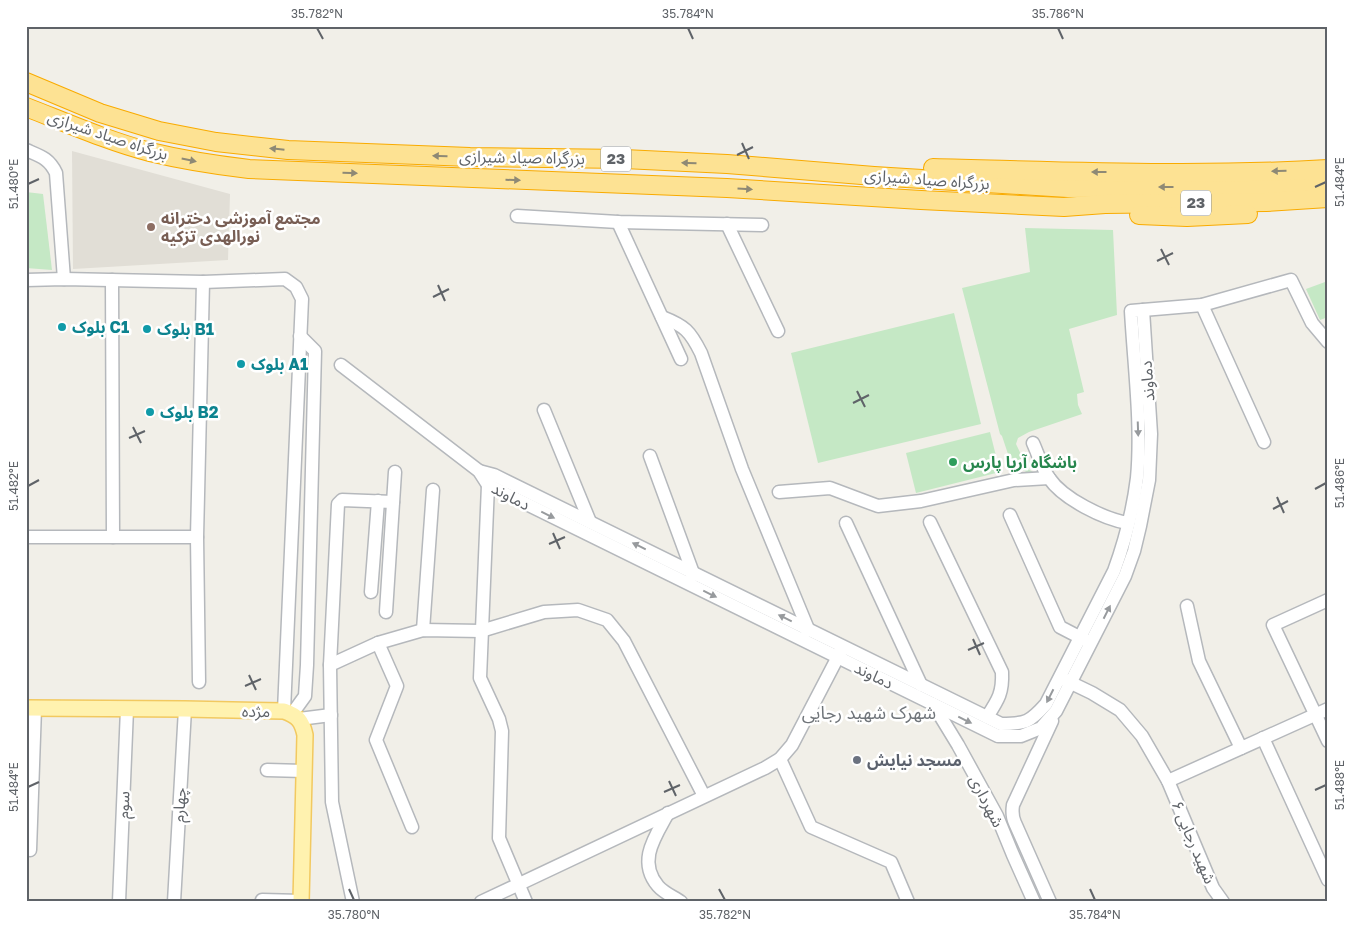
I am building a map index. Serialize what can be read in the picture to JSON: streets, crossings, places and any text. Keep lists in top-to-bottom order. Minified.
{"streets":{"highway":["بزرگراه صیاد شیرازی","23"],"main road":["مژده"],"street":["دماوند","شهرداری","سوم","چهارم","شهید رجایی ۶"]},"crossings":[["دماوند","شهرداری"],["دماوند","شهید رجایی ۶"],["مژده","سوم"],["مژده","چهارم"]],"districts":["شهرک شهید رجایی"],"places":["مجتمع آموزشی دخترانه نورالهدی تزکیه","بلوک C1","بلوک B1","بلوک A1","بلوک B2","باشگاه آریا پارس","مسجد نیایش"],"coordinates":["35.782°N","35.784°N","35.786°N","51.484°E","51.480°E","51.486°E","51.482°E","51.488°E","35.780°N"]}
